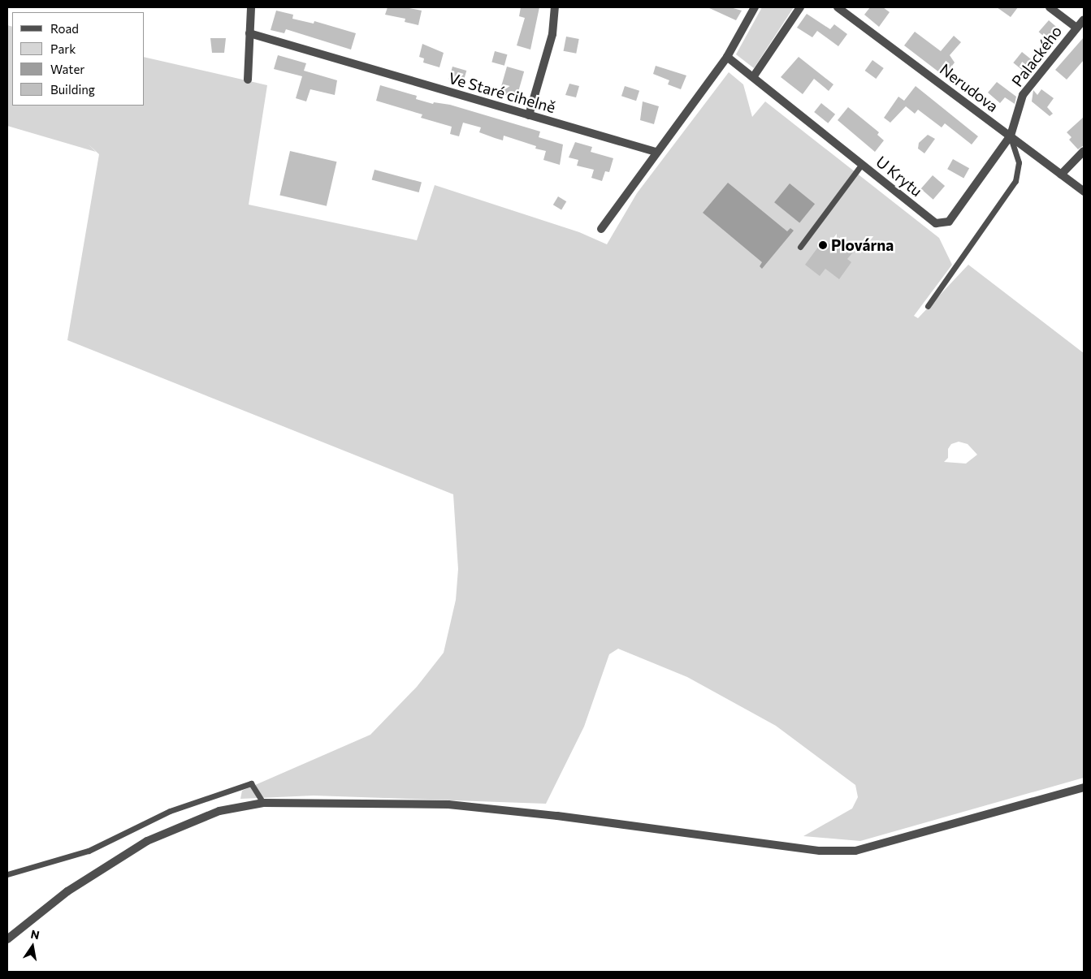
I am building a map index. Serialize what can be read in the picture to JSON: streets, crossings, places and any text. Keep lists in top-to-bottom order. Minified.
{"streets":{"street":["Palackého","Nerudova","Ve Staré cihelně","U Krytu"]},"crossings":[["Palackého","Nerudova"],["Palackého","U Krytu"],["Nerudova","U Krytu"]],"places":["Plovárna"],"legend":["Road","Park","Water","Building"],"north":"top"}
